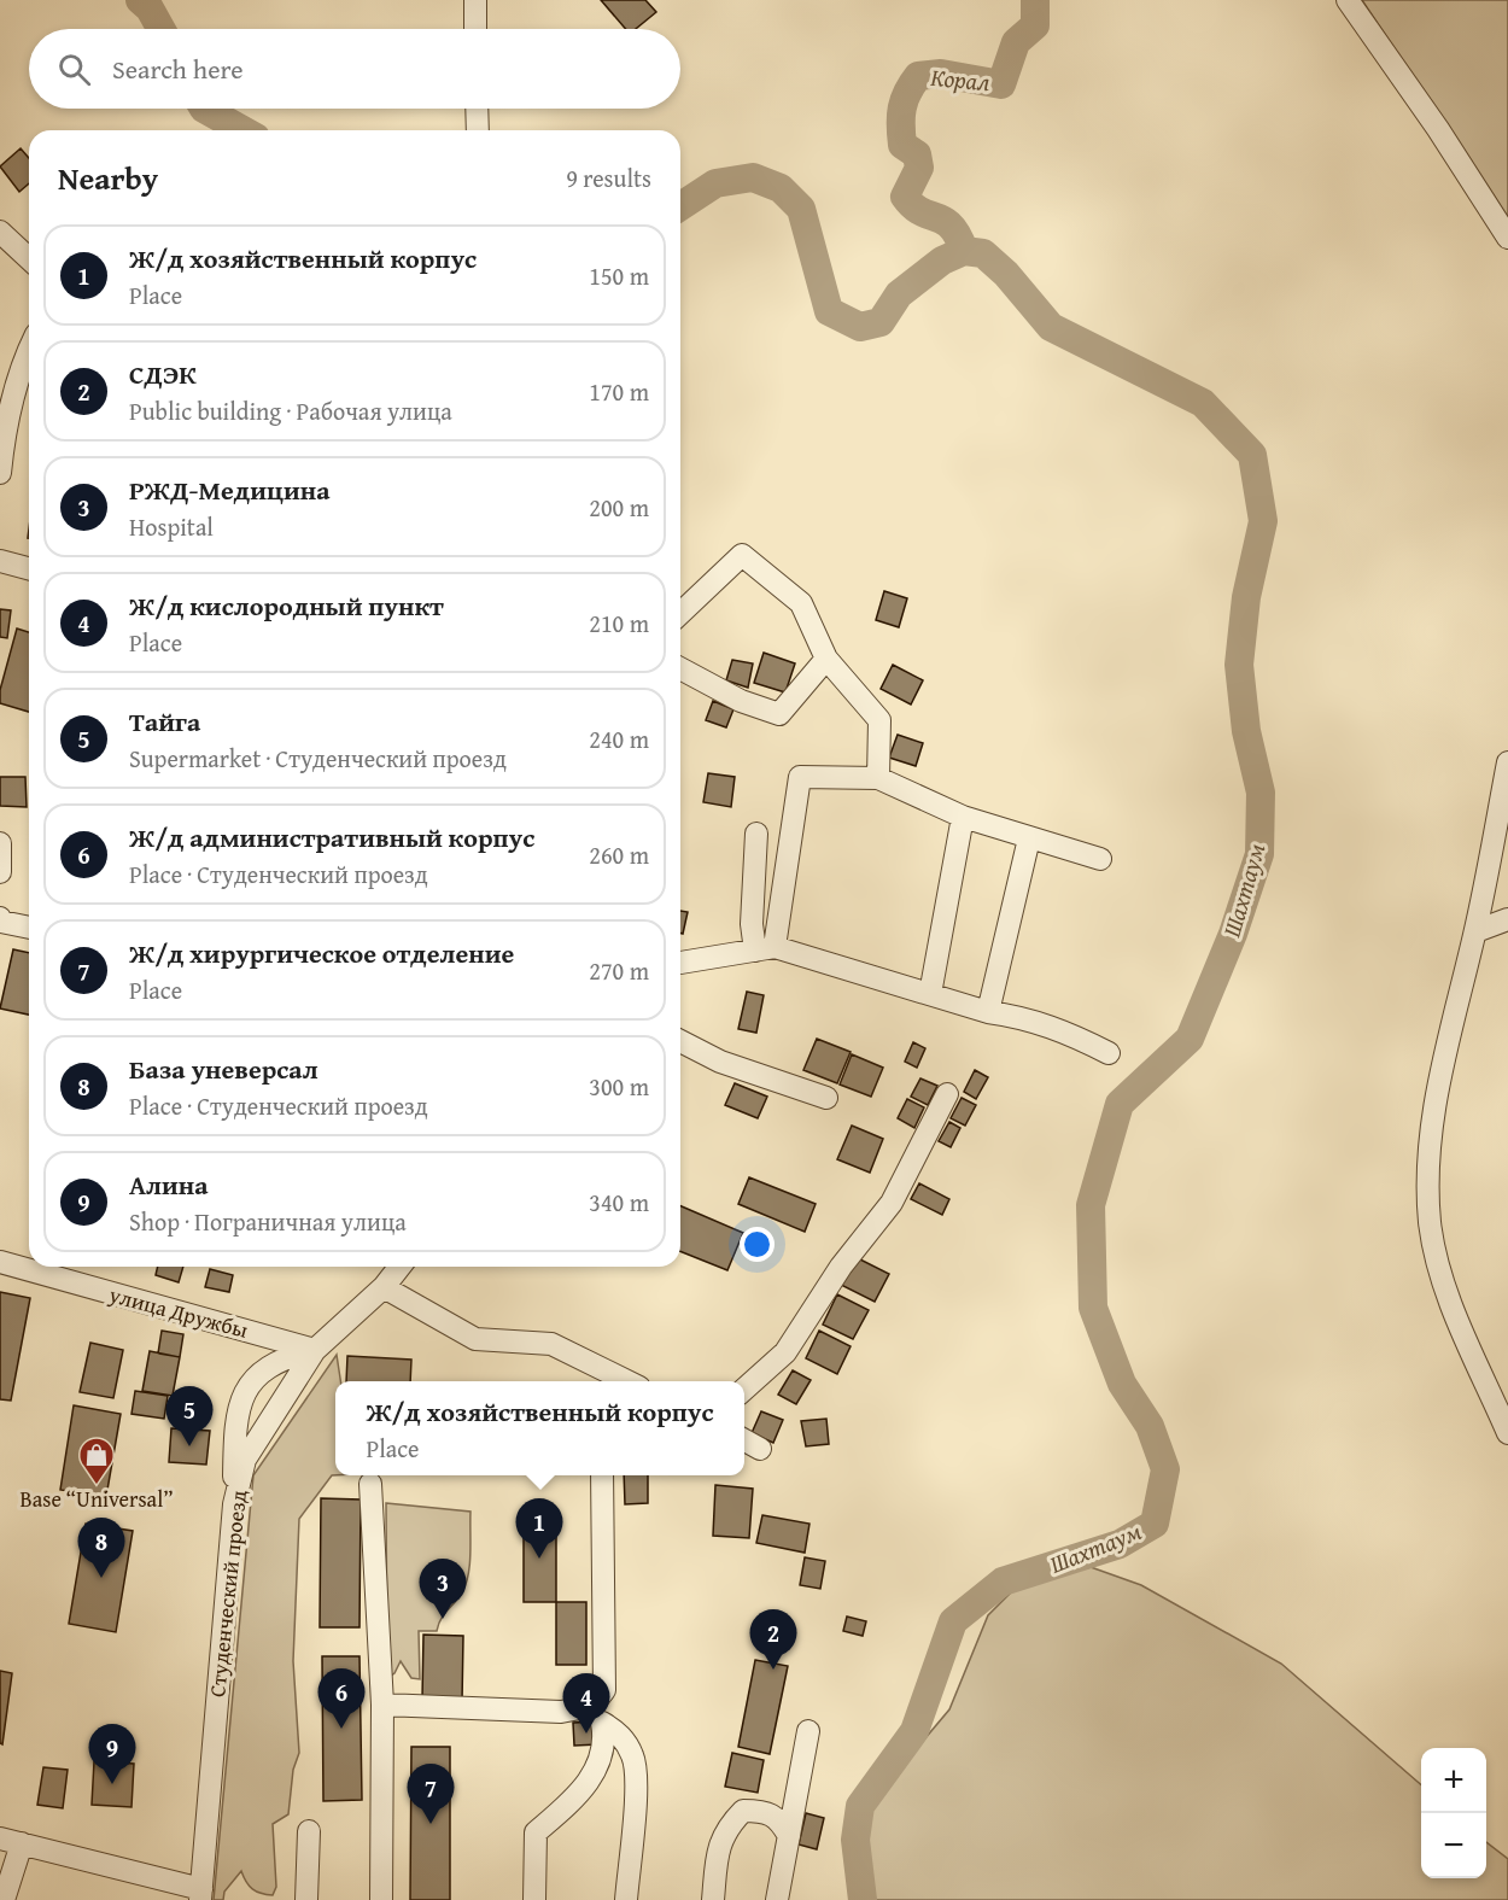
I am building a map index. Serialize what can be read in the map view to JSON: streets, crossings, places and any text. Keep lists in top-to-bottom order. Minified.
{"streets":{"street":["улица Дружбы","Студенческий проезд"]},"crossings":[["улица Дружбы","Студенческий проезд"]],"water":["Корал","Шахтаум"],"places":{"shop":["Base “Universal”"]},"page":{"search":"Search here","heading":["Nearby","9 results"],"list":[{"mark":"1","name":"Ж/д хозяйственный корпус","note":"Place","value":"150 m"},{"mark":"2","name":"СДЭК","note":"Public building · Рабочая улица","value":"170 m"},{"mark":"3","name":"РЖД-Медицина","note":"Hospital","value":"200 m"},{"mark":"4","name":"Ж/д кислородный пункт","note":"Place","value":"210 m"},{"mark":"5","name":"Тайга","note":"Supermarket · Студенческий проезд","value":"240 m"},{"mark":"6","name":"Ж/д административный корпус","note":"Place · Студенческий проезд","value":"260 m"},{"mark":"7","name":"Ж/д хирургическое отделение","note":"Place","value":"270 m"},{"mark":"8","name":"База уневерсал","note":"Place · Студенческий проезд","value":"300 m"},{"mark":"9","name":"Алина","note":"Shop · Пограничная улица","value":"340 m"}],"popup":["Ж/д хозяйственный корпус","Place"],"pins":["5","1","8","3","2","6","4","9","7"],"map_buttons":["+","−"]}}
